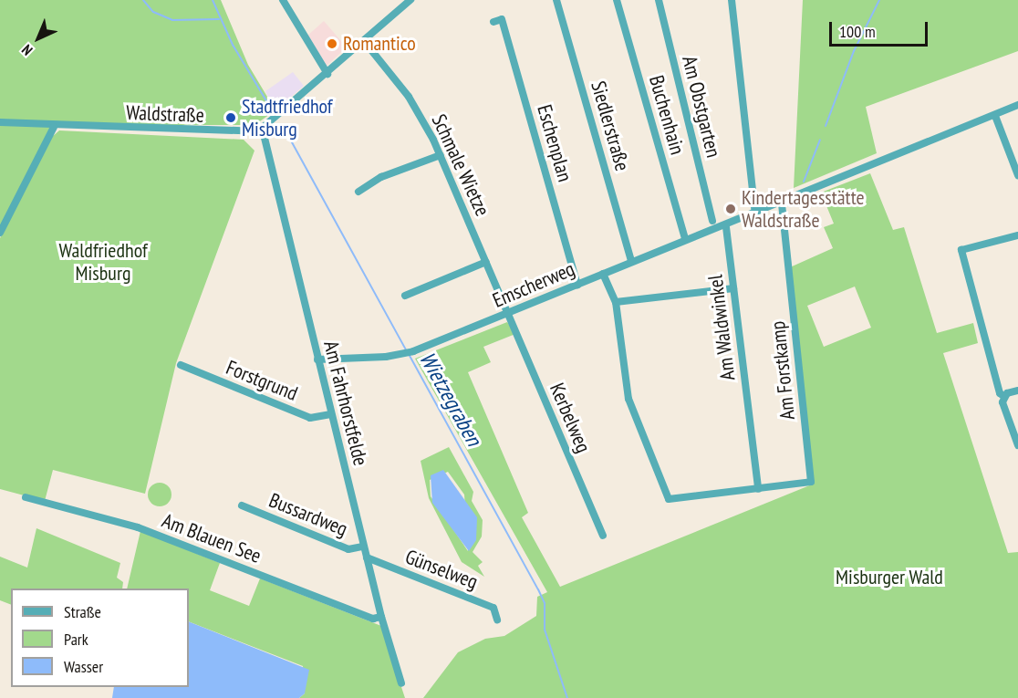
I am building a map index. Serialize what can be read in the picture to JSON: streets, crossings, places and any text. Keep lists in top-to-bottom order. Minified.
{"streets":{"street":["Am Obstgarten","Waldstraße","Buchenhain","Siedlerstraße","Eschenplan","Schmale Wietze","Emscherweg","Am Waldwinkel","Am Forstkamp","Forstgrund","Am Fahrhorstfelde","Kerbelweg","Bussardweg","Am Blauen See","Günselweg"]},"crossings":[["Waldstraße","Am Fahrhorstfelde"],["Buchenhain","Emscherweg"],["Siedlerstraße","Emscherweg"],["Eschenplan","Emscherweg"],["Schmale Wietze","Emscherweg"],["Schmale Wietze","Kerbelweg"],["Emscherweg","Am Waldwinkel"],["Emscherweg","Am Fahrhorstfelde"],["Emscherweg","Kerbelweg"],["Am Waldwinkel","Am Forstkamp"],["Forstgrund","Am Fahrhorstfelde"],["Am Fahrhorstfelde","Bussardweg"],["Am Fahrhorstfelde","Am Blauen See"],["Am Fahrhorstfelde","Günselweg"]],"water":["Wietzegraben"],"parks":["Waldfriedhof Misburg","Misburger Wald"],"places":["Romantico","Stadtfriedhof Misburg","Kindertagesstätte Waldstraße"],"legend":["Straße","Park","Wasser"],"scale_bar":"100 m","north":"bottom left"}
